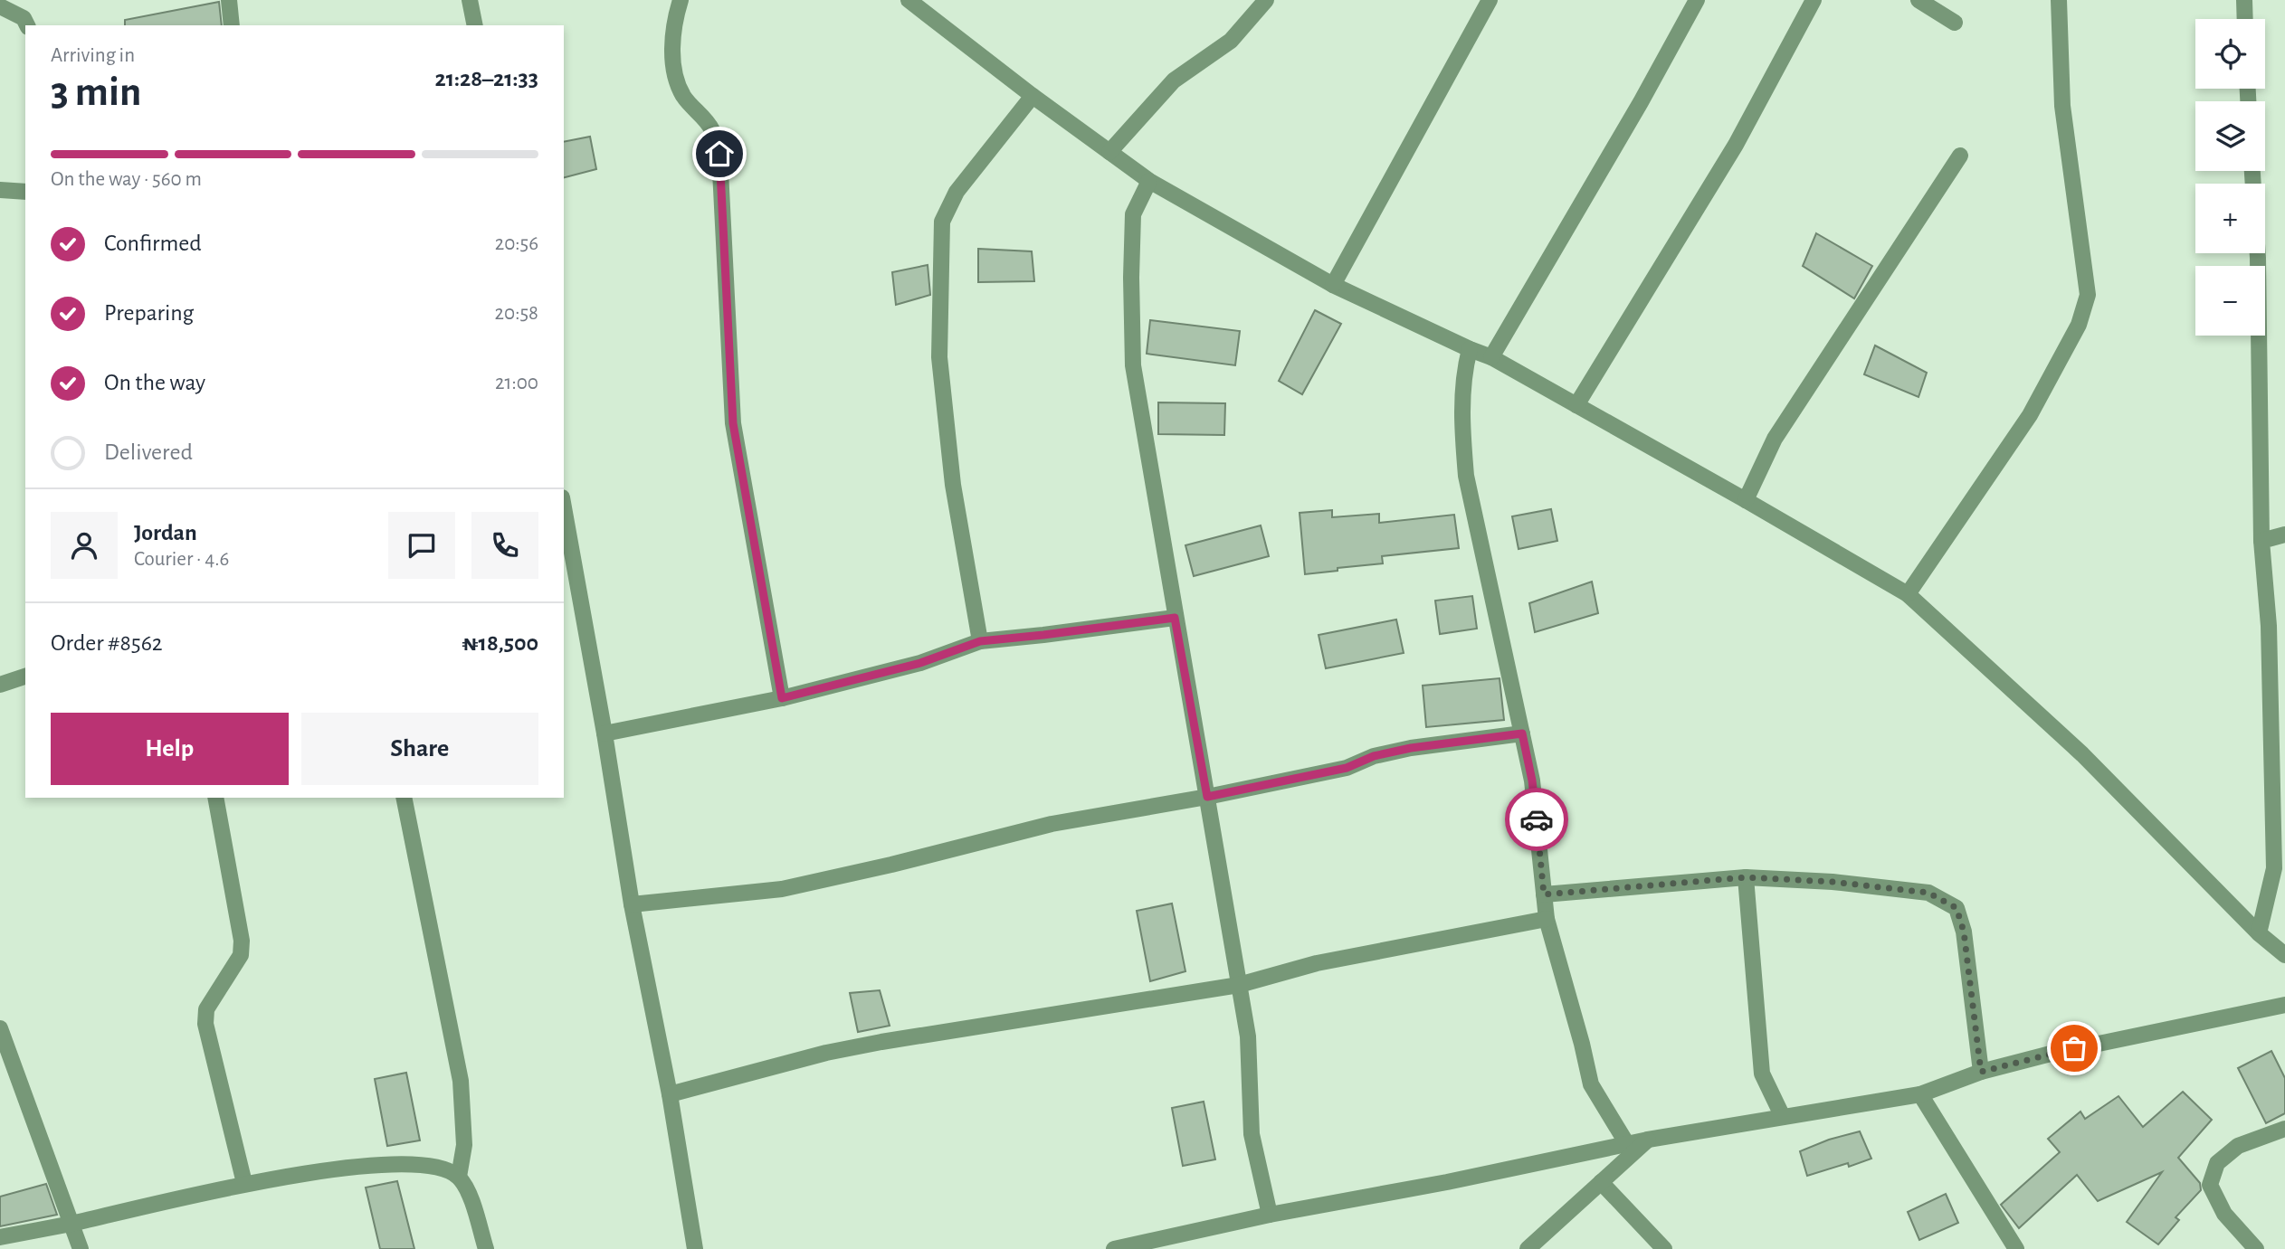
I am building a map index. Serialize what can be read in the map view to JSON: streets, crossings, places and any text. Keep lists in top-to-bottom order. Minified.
{"page":{"map_buttons":["+","−"],"heading":["3 min","Arriving in","21:28–21:33"],"panel":["Jordan","Courier · 4.6","Order #8562","₦18,500"],"bar":"On the way · 560 m","list":[["Confirmed","20:56"],["Preparing","20:58"],["On the way","21:00"],"Delivered"],"buttons":["Help","Share"]}}
